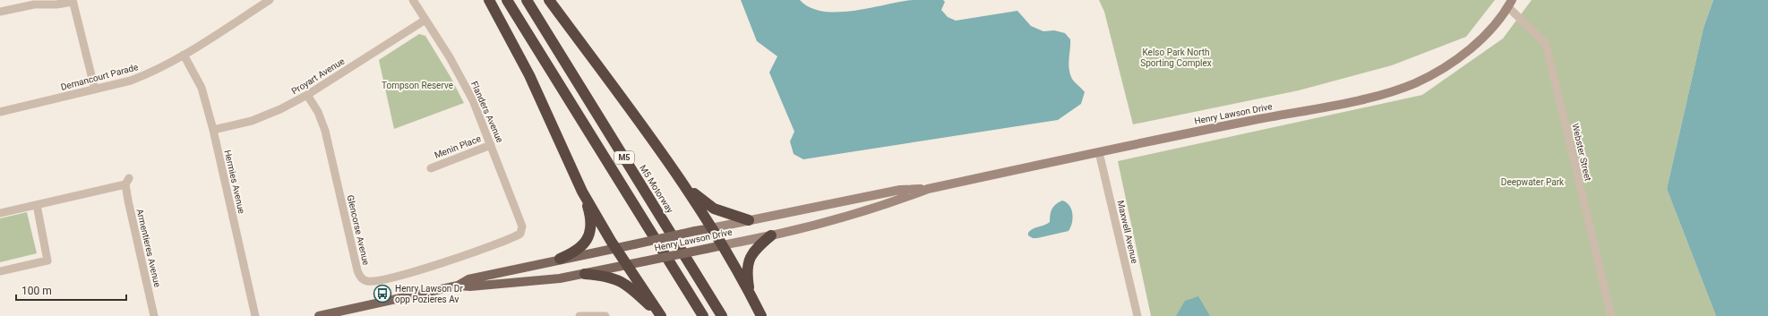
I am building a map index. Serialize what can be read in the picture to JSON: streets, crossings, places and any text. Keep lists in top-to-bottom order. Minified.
{"streets":{"highway":["M5","M5 Motorway"],"main road":["Henry Lawson Drive"],"street":["Proyart Avenue","Dernancourt Parade","Flanders Avenue","Menin Place","Webster Street","Hermies Avenue","Glencorse Avenue","Maxwell Avenue","Armentieres Avenue"]},"crossings":[["Proyart Avenue","Flanders Avenue"],["Proyart Avenue","Hermies Avenue"],["Proyart Avenue","Glencorse Avenue"],["Dernancourt Parade","Hermies Avenue"],["Flanders Avenue","Menin Place"],["Flanders Avenue","Glencorse Avenue"],["Henry Lawson Drive","Webster Street"],["Henry Lawson Drive","Maxwell Avenue"]],"parks":["Kelso Park North Sporting Complex","Tompson Reserve","Deepwater Park"],"places":{"bus stop":["Henry Lawson Dr opp Pozieres Av"]},"scale_bar":"100 m"}
